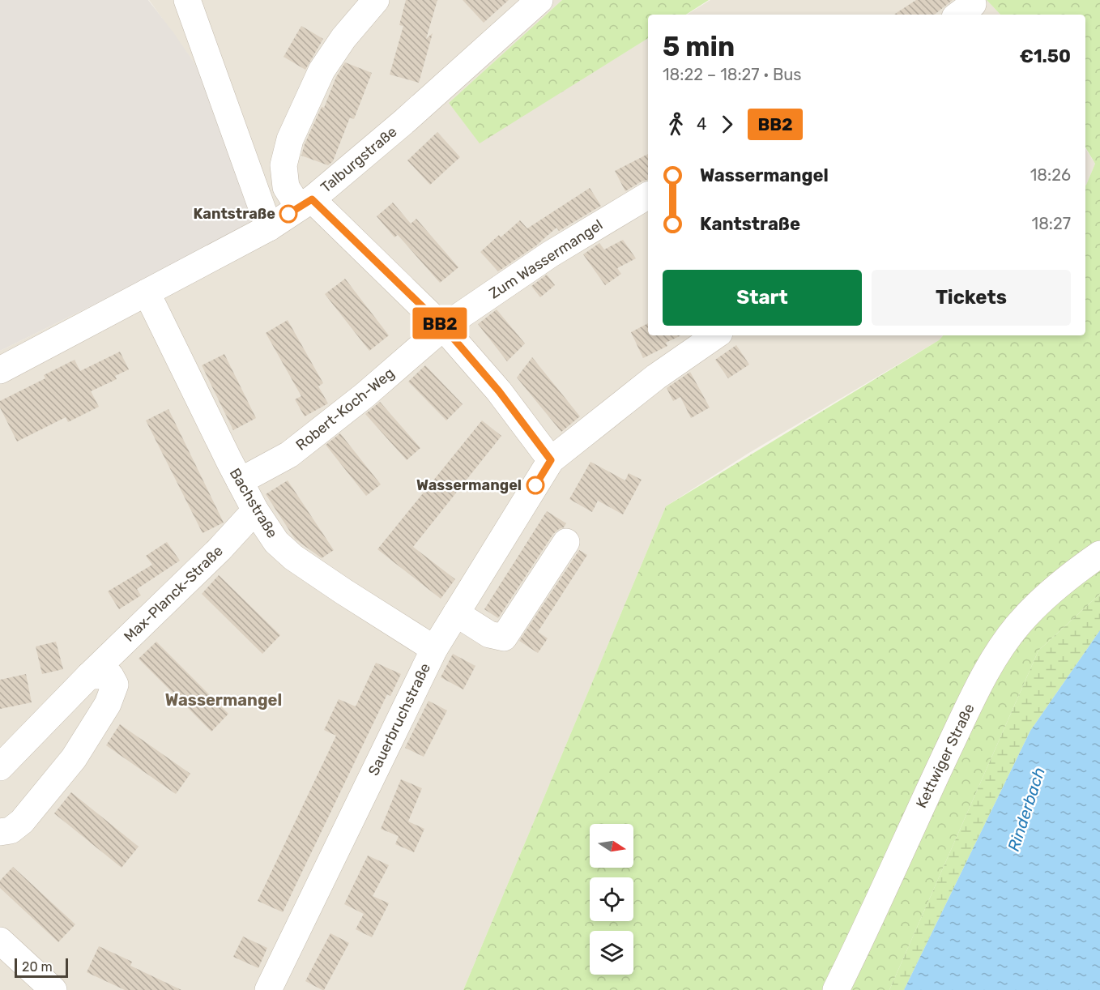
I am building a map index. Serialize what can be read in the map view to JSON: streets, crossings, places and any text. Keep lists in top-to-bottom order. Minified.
{"streets":{"street":["Talburgstraße","Zum Wassermangel","Robert-Koch-Weg","Bachstraße","Max-Planck-Straße","Sauerbruchstraße","Kettwiger Straße"]},"crossings":[["Talburgstraße","Bachstraße"],["Zum Wassermangel","Robert-Koch-Weg"],["Robert-Koch-Weg","Bachstraße"],["Bachstraße","Max-Planck-Straße"],["Bachstraße","Sauerbruchstraße"]],"districts":["Wassermangel"],"water":["Rinderbach"],"places":["Kantstraße","Wassermangel"],"lines":["bus line BB2"],"scale_bar":"20 m","north":"right","page":{"on_map":"BB2","heading":["5 min","18:22 – 18:27 · Bus","€1.50"],"legs":["4","BB2"],"list":[{"name":"Wassermangel","value":"18:26"},{"name":"Kantstraße","value":"18:27"}],"buttons":["Start","Tickets"],"scale":"20 m"}}
